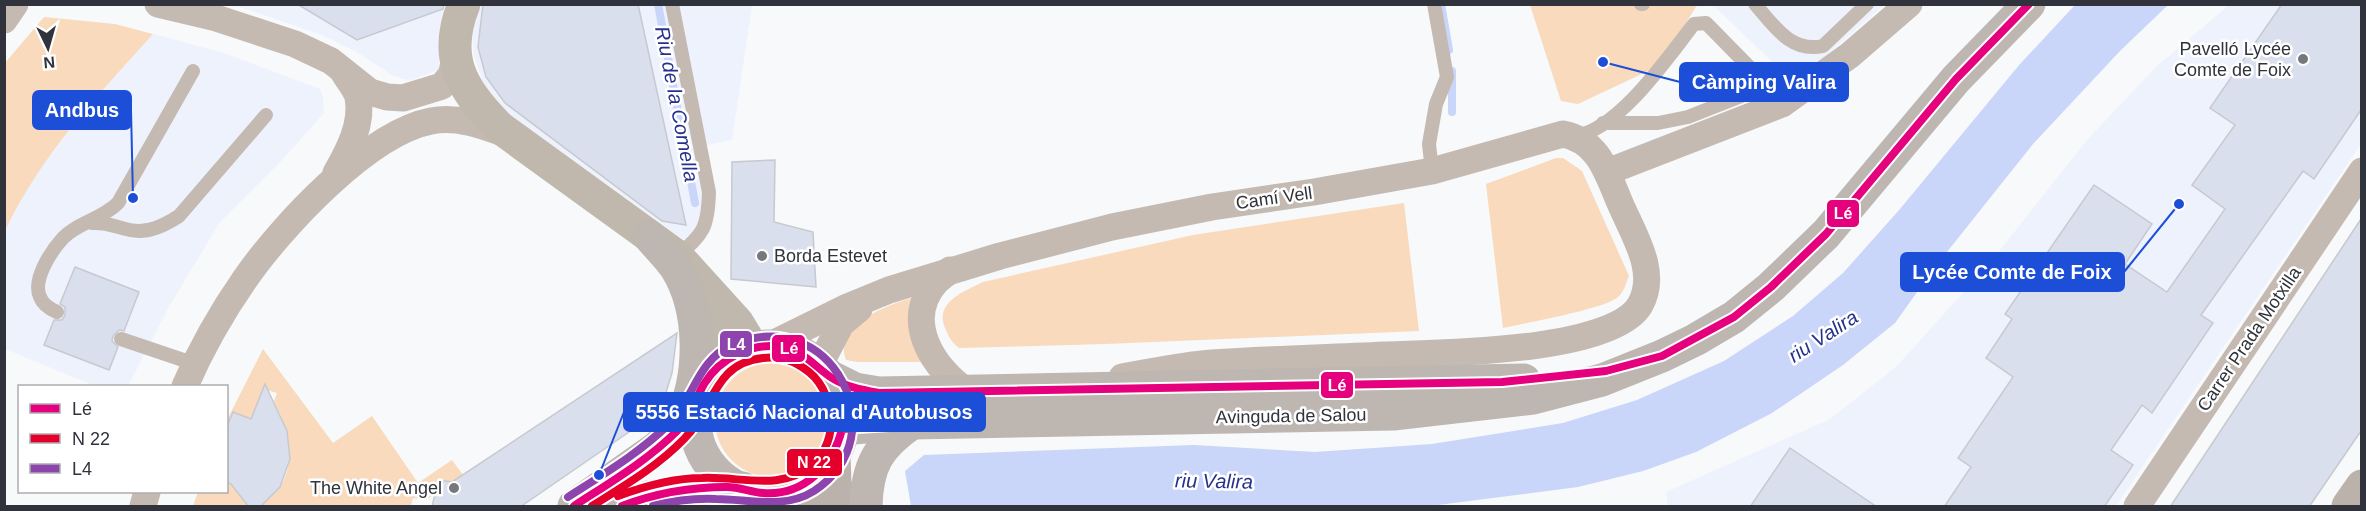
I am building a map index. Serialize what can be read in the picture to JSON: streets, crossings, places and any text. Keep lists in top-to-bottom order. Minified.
{"streets":{"highway":["Avinguda de Salou"],"street":["Camí Vell","Carrer Prada Motxilla"]},"crossings":[["Camí Vell","Avinguda de Salou"]],"water":["Riu de la Comella","riu Valira"],"places":["Pavelló Lycée Comte de Foix","Càmping Valira","Andbus","Lycée Comte de Foix","Borda Estevet","5556 Estació Nacional d'Autobusos","The White Angel"],"lines":["transit line Lé","transit line L4"],"legend":["Lé","N 22","L4"],"north":"bottom"}
